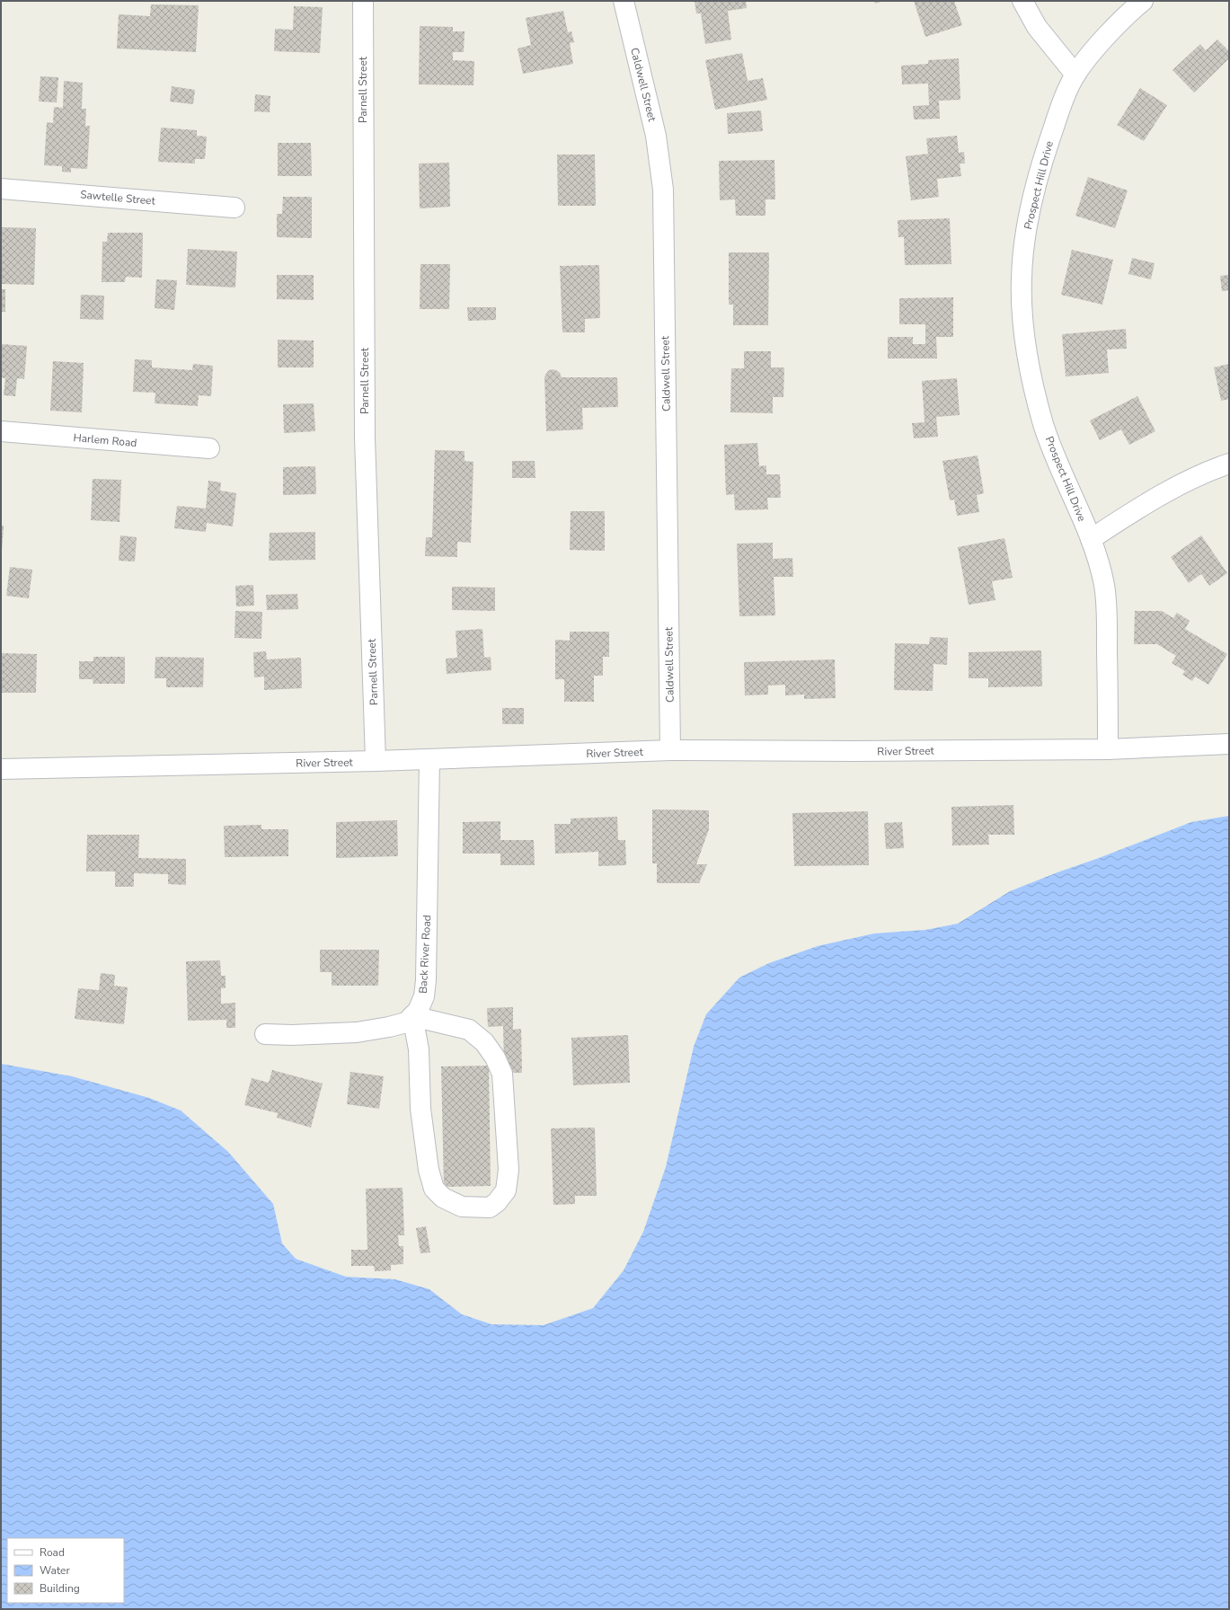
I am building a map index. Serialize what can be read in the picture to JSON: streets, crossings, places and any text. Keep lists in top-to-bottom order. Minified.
{"streets":{"street":["Caldwell Street","Parnell Street","Prospect Hill Drive","Sawtelle Street","Harlem Road","River Street","Back River Road"]},"crossings":[["Caldwell Street","River Street"],["Parnell Street","River Street"],["Prospect Hill Drive","River Street"],["River Street","Back River Road"]],"legend":["Road","Water","Building"]}
